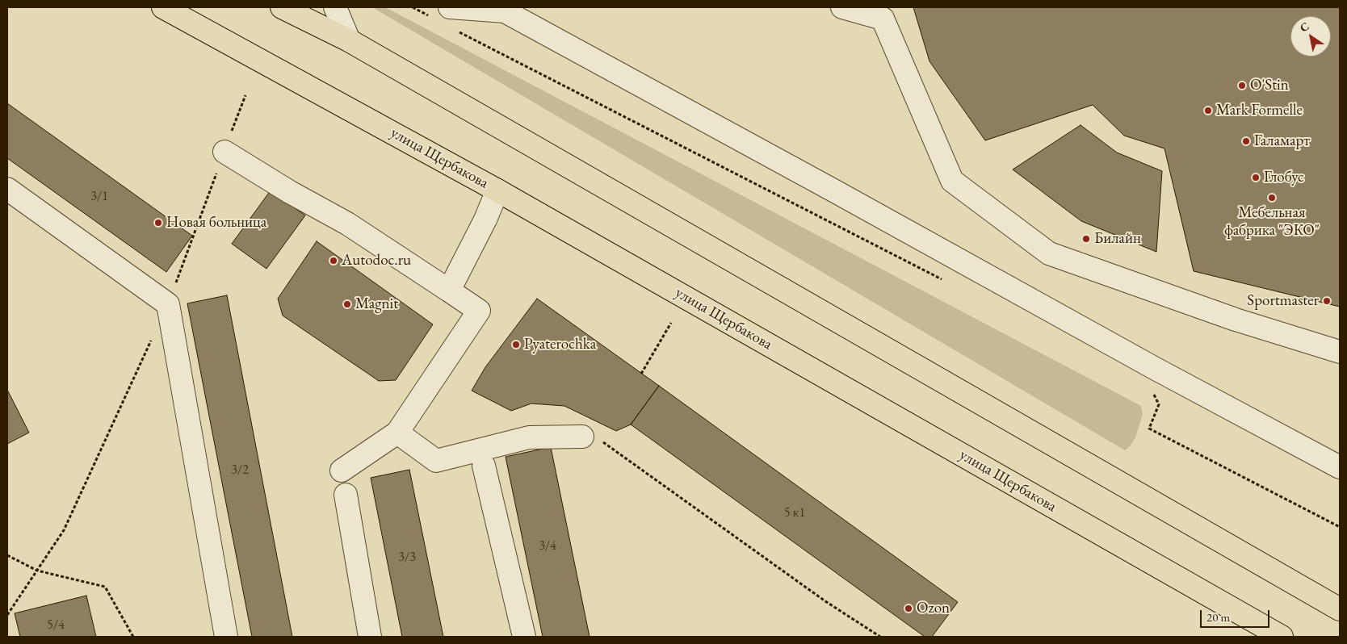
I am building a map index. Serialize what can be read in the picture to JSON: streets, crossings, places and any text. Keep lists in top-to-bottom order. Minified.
{"streets":{"main road":["улица Щербакова"]},"places":["O'Stin","Mark Formelle","Галамарт","Глобус","Мебельная фабрика \"ЭКО\"","Новая больница","Билайн","Autodoc.ru","Sportmaster","Magnit","Pyaterochka","Ozon"],"house_numbers":["3/1","3/2","5 к1","3/4","3/3","5/4"],"scale_bar":"20 m","north":"top left"}
